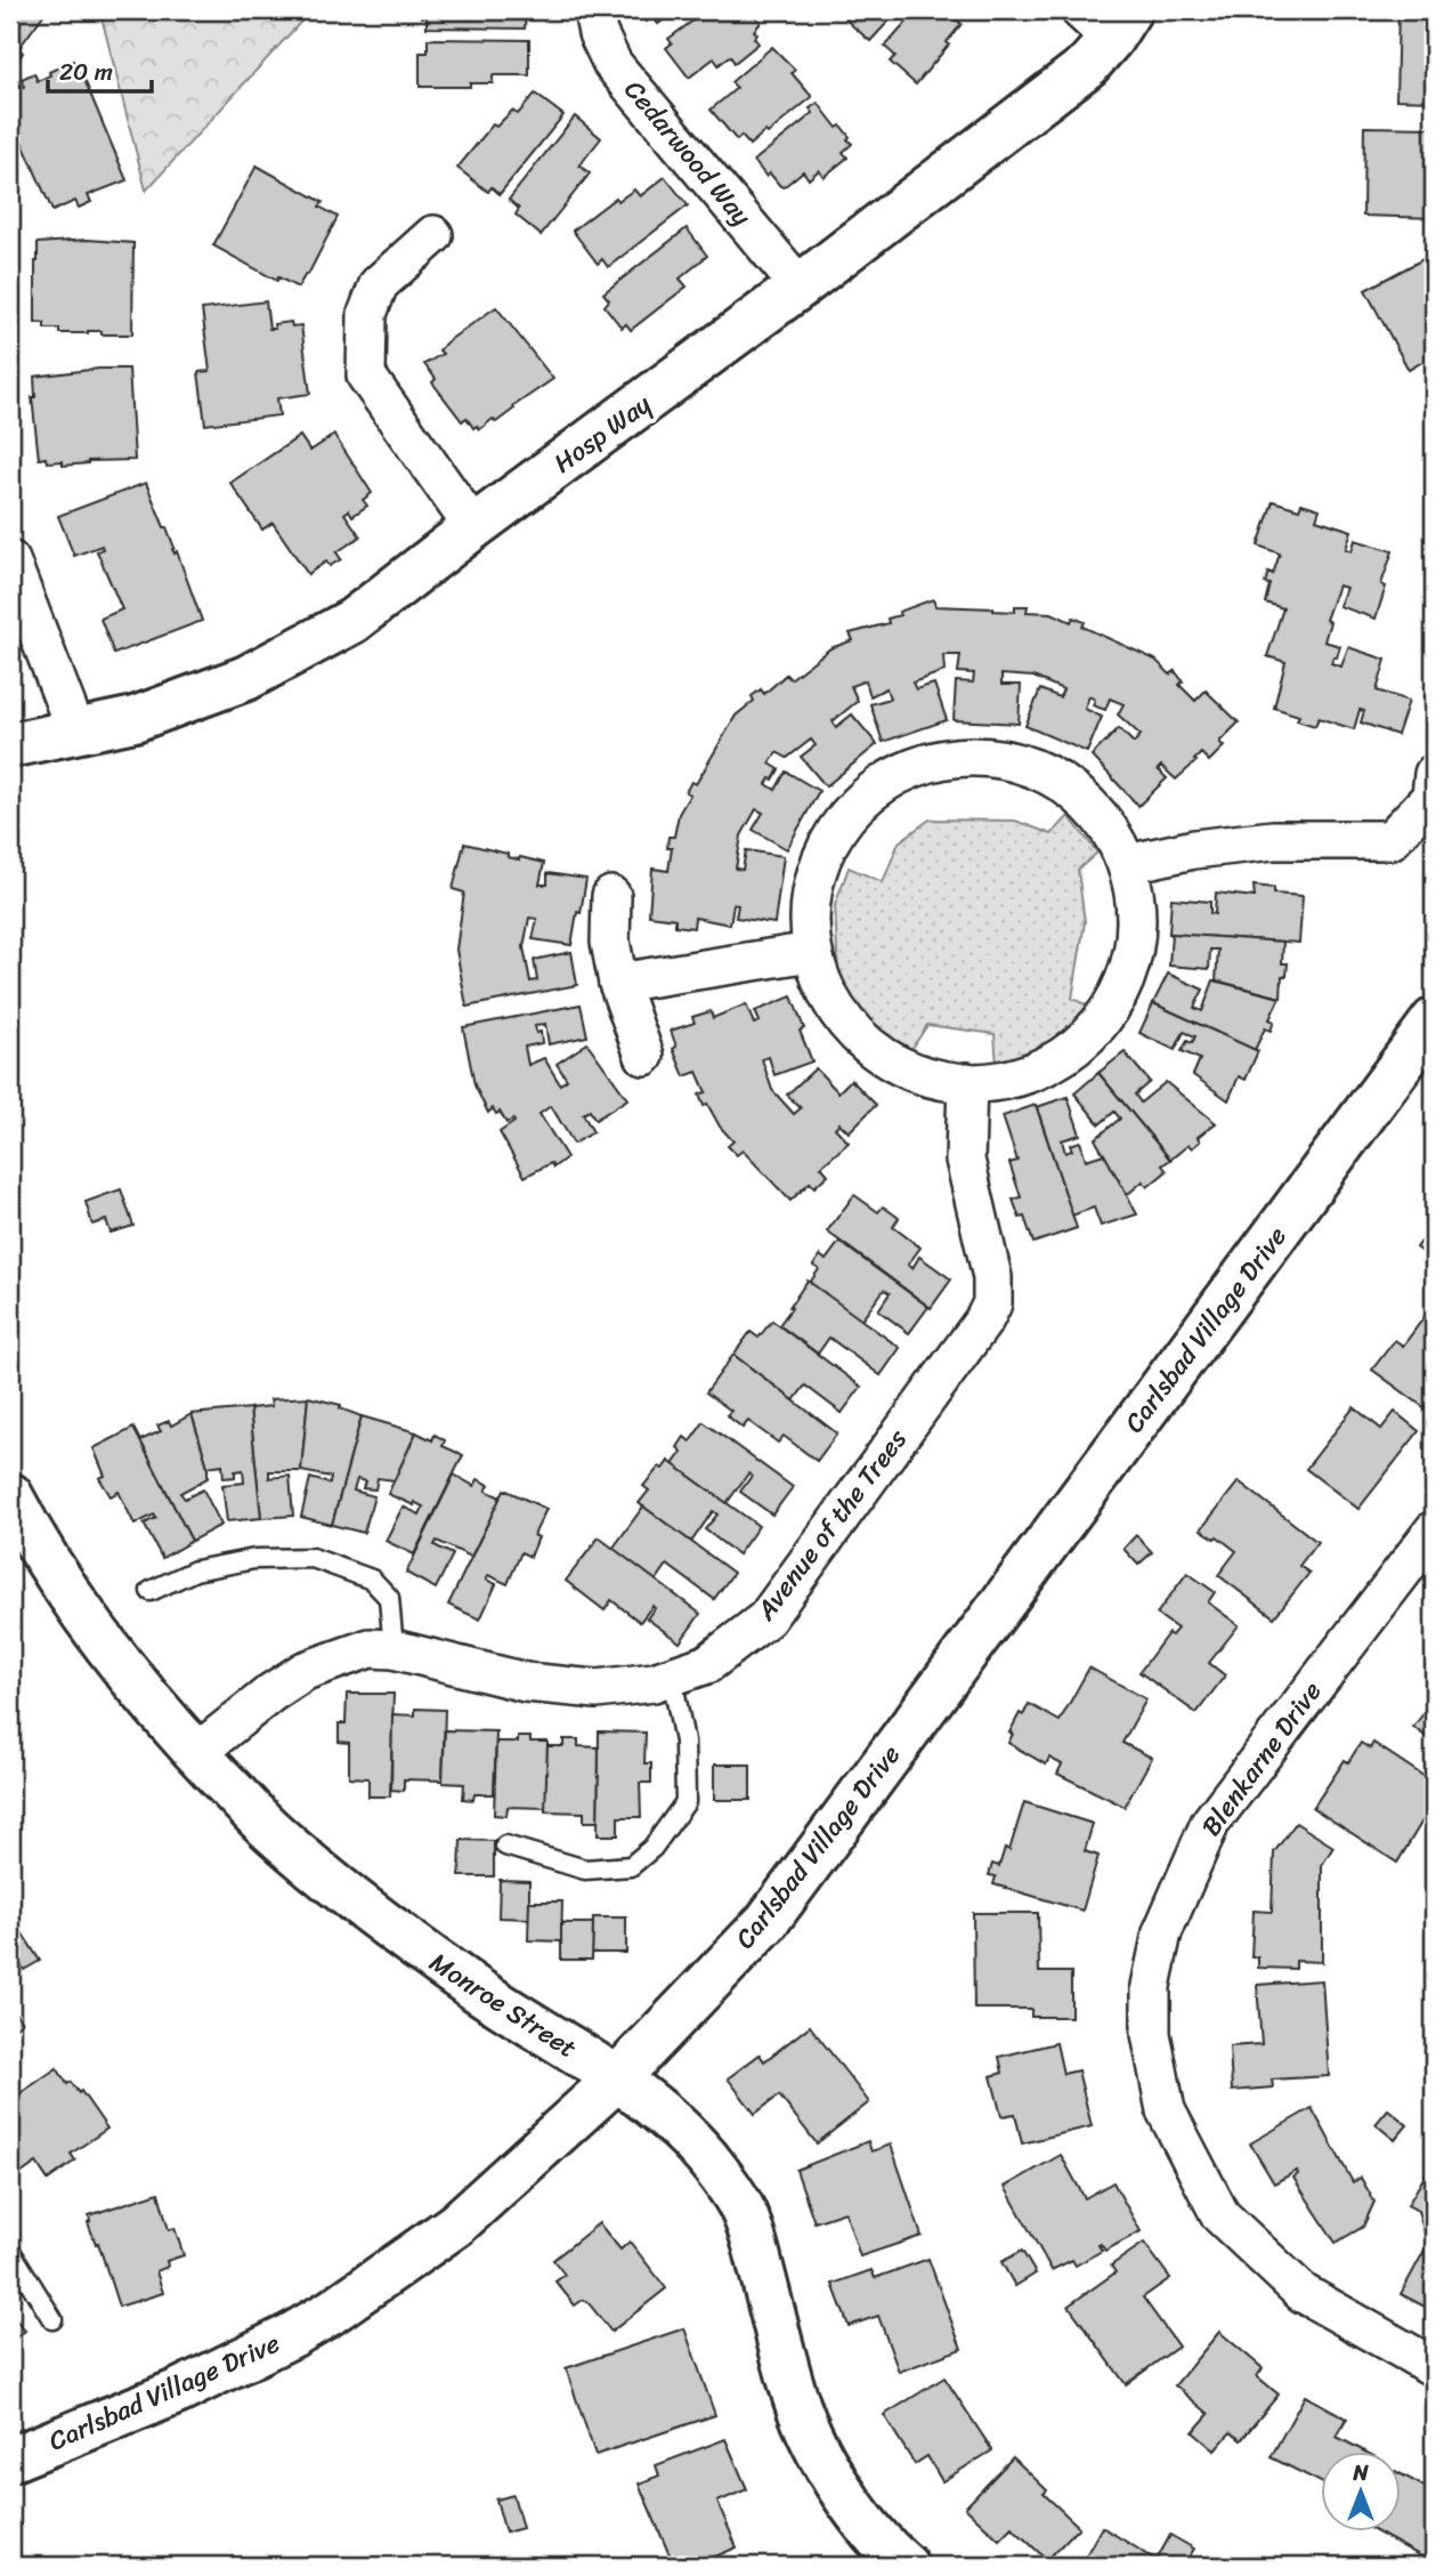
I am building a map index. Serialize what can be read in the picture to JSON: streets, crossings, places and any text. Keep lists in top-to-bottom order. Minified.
{"streets":{"main road":["Hosp Way","Carlsbad Village Drive","Monroe Street"],"street":["Cedarwood Way","Avenue of the Trees","Blenkarne Drive"]},"crossings":[["Cedarwood Way","Hosp Way"],["Carlsbad Village Drive","Monroe Street"],["Avenue of the Trees","Monroe Street"]],"scale_bar":"20 m","north":"top"}
